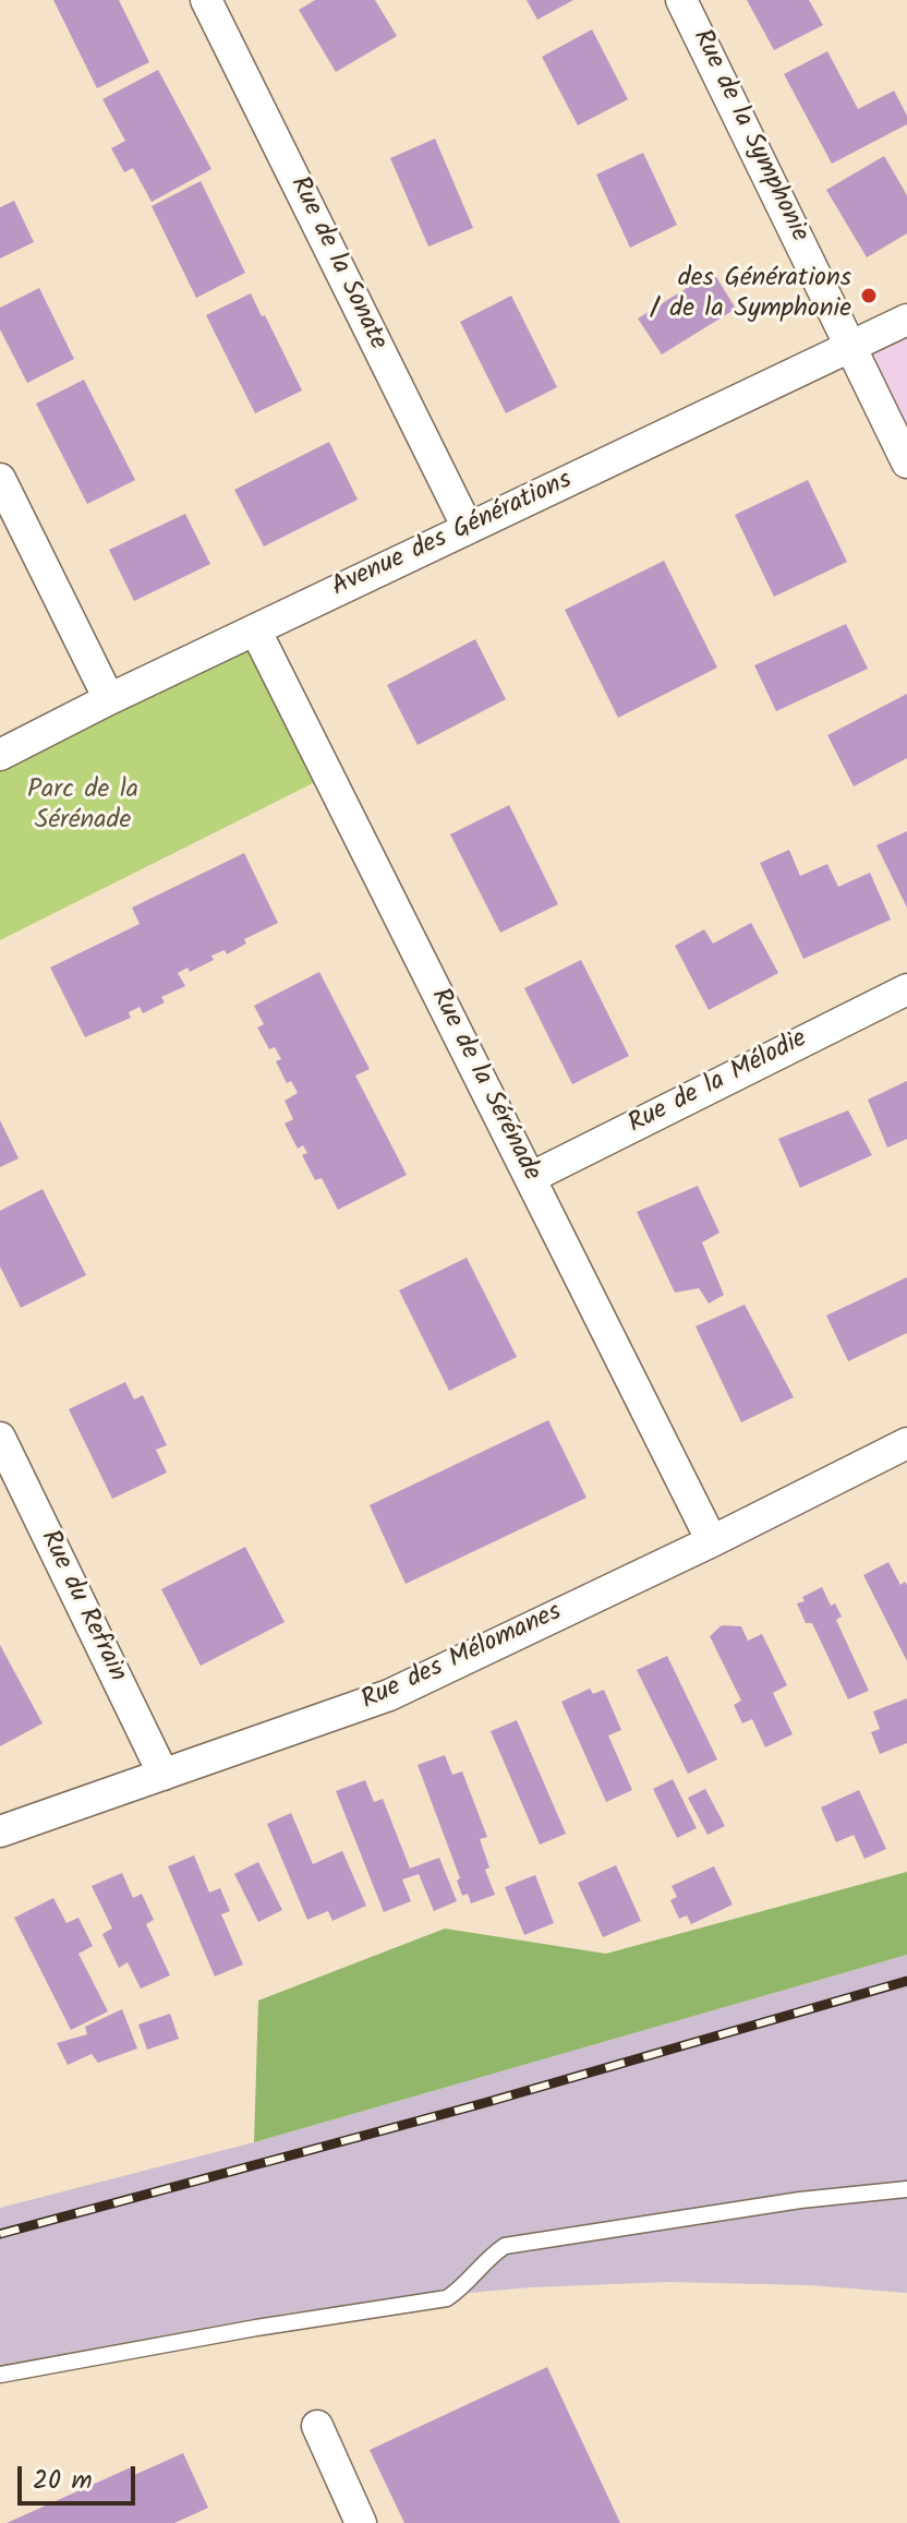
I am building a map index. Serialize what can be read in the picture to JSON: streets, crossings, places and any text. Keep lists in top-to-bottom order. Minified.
{"streets":{"street":["Rue de la Symphonie","Rue de la Sonate","Avenue des Générations","Rue de la Mélodie","Rue de la Sérénade","Rue du Refrain","Rue des Mélomanes"]},"crossings":[["Rue de la Symphonie","Avenue des Générations"],["Rue de la Sonate","Avenue des Générations"],["Avenue des Générations","Rue de la Sérénade"],["Rue de la Mélodie","Rue de la Sérénade"],["Rue de la Sérénade","Rue des Mélomanes"],["Rue du Refrain","Rue des Mélomanes"]],"parks":["Parc de la Sérénade"],"places":["des Générations / de la Symphonie"],"scale_bar":"20 m"}
